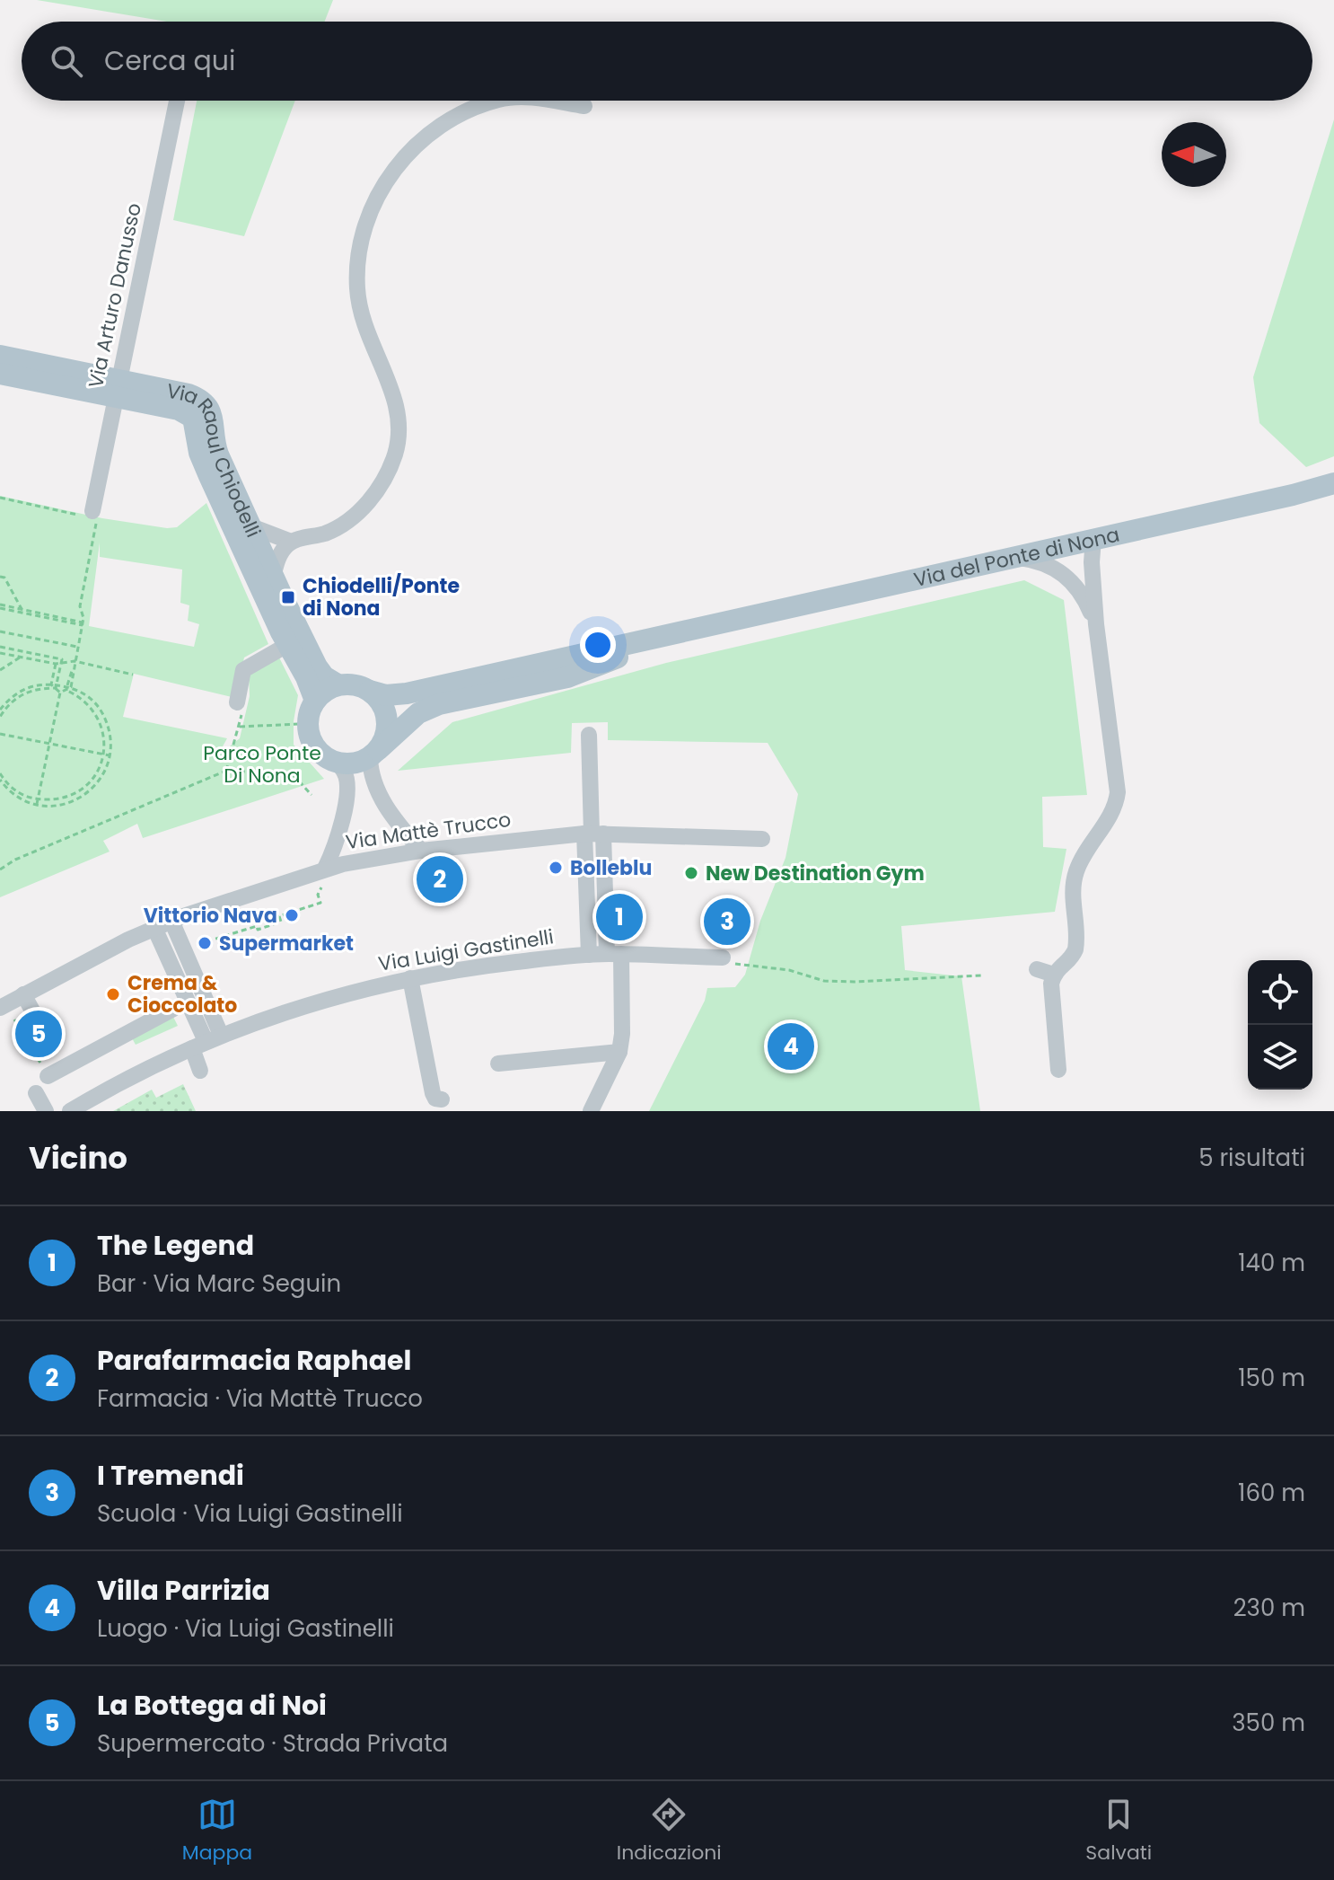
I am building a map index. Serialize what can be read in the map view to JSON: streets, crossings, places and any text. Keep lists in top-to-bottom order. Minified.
{"streets":{"main road":["Via Raoul Chiodelli","Via del Ponte di Nona"],"street":["Via Arturo Danusso","Via Mattè Trucco","Via Luigi Gastinelli"]},"crossings":[["Via Arturo Danusso","Via Raoul Chiodelli"],["Via Raoul Chiodelli","Via del Ponte di Nona"]],"parks":["Parco Ponte Di Nona"],"places":{"transit":["Chiodelli/Ponte di Nona"],"other":["Bolleblu","New Destination Gym","Vittorio Nava","Supermarket","Crema & Cioccolato"]},"north":"left","page":{"search":"Cerca qui","pins":["2","1","3","5","4"],"heading":["Vicino","5 risultati"],"list":[{"mark":"1","name":"The Legend","note":"Bar · Via Marc Seguin","value":"140 m"},{"mark":"2","name":"Parafarmacia Raphael","note":"Farmacia · Via Mattè Trucco","value":"150 m"},{"mark":"3","name":"I Tremendi","note":"Scuola · Via Luigi Gastinelli","value":"160 m"},{"mark":"4","name":"Villa Parrizia","note":"Luogo · Via Luigi Gastinelli","value":"230 m"},{"mark":"5","name":"La Bottega di Noi","note":"Supermercato · Strada Privata","value":"350 m"}],"nav":["Mappa","Indicazioni","Salvati"]}}
